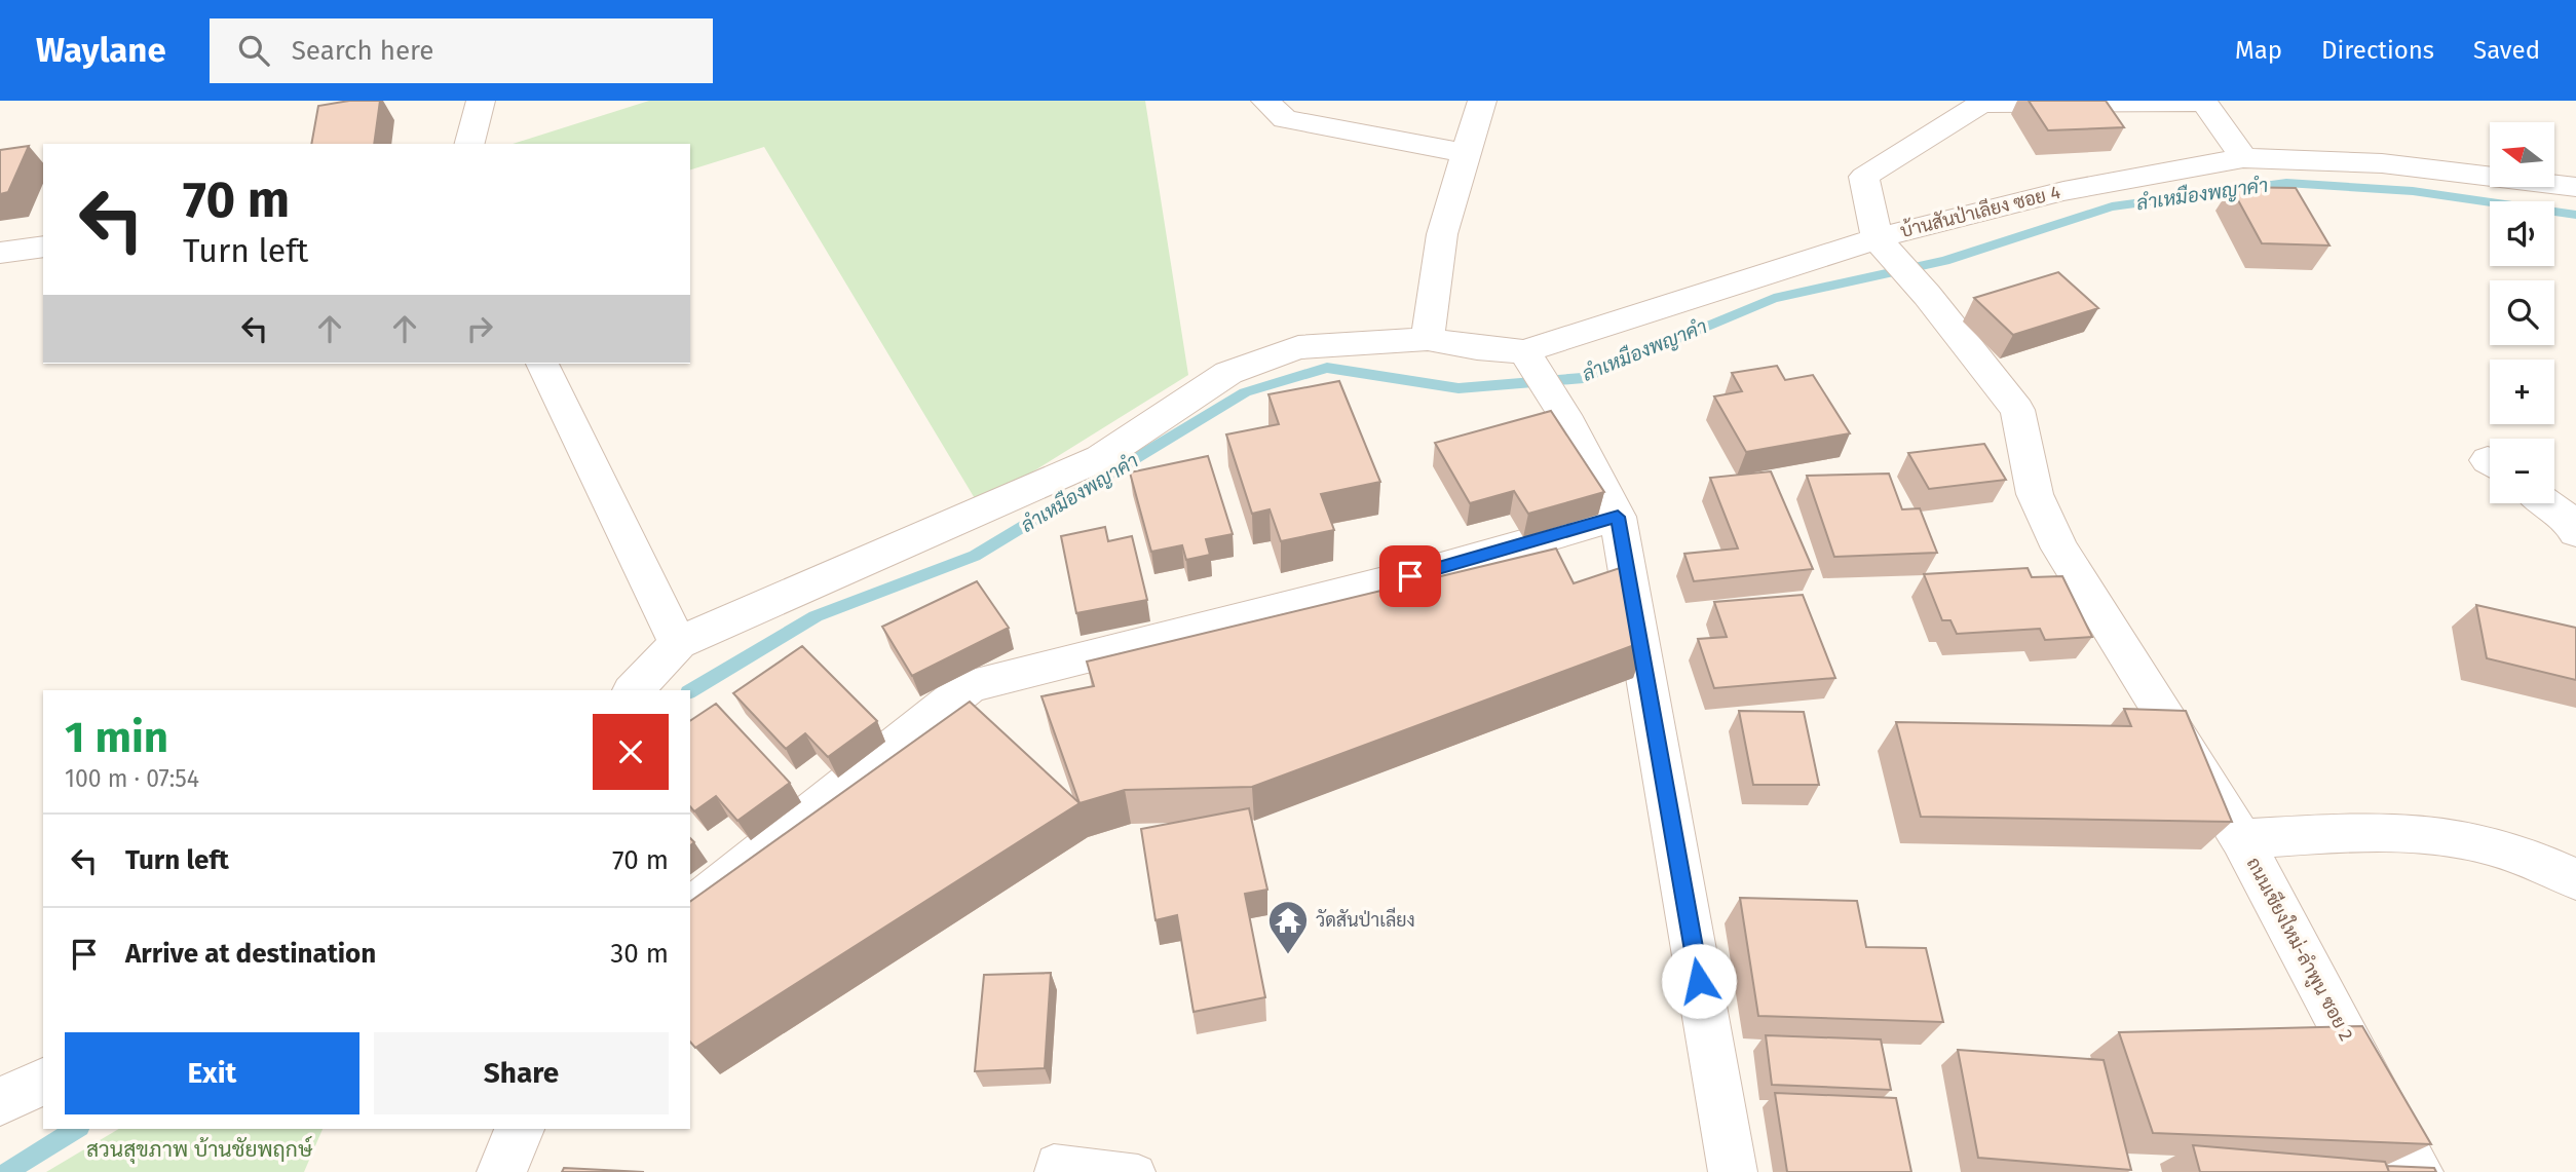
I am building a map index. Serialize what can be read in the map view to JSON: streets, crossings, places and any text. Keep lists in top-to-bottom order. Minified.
{"streets":{"street":["บ้านสันป่าเลียง ซอย 4","ถนนเชียงใหม่-ลำพูน ซอย 2"]},"crossings":[["บ้านสันป่าเลียง ซอย 4","ถนนเชียงใหม่-ลำพูน ซอย 2"]],"water":["ลำเหมืองพญาคำ"],"parks":["สวนสุขภาพ บ้านชัยพฤกษ์"],"places":{"temple":["วัดสันป่าเลียง"]},"north":"left","page":{"header":"Waylane","search":"Search here","nav":["Map","Directions","Saved"],"map_buttons":["+","−"],"turn":["70 m","Turn left"],"heading":["1 min","100 m · 07:54"],"list":[{"name":"Turn left","value":"70 m"},{"name":"Arrive at destination","value":"30 m"}],"buttons":["Exit","Share"]}}
